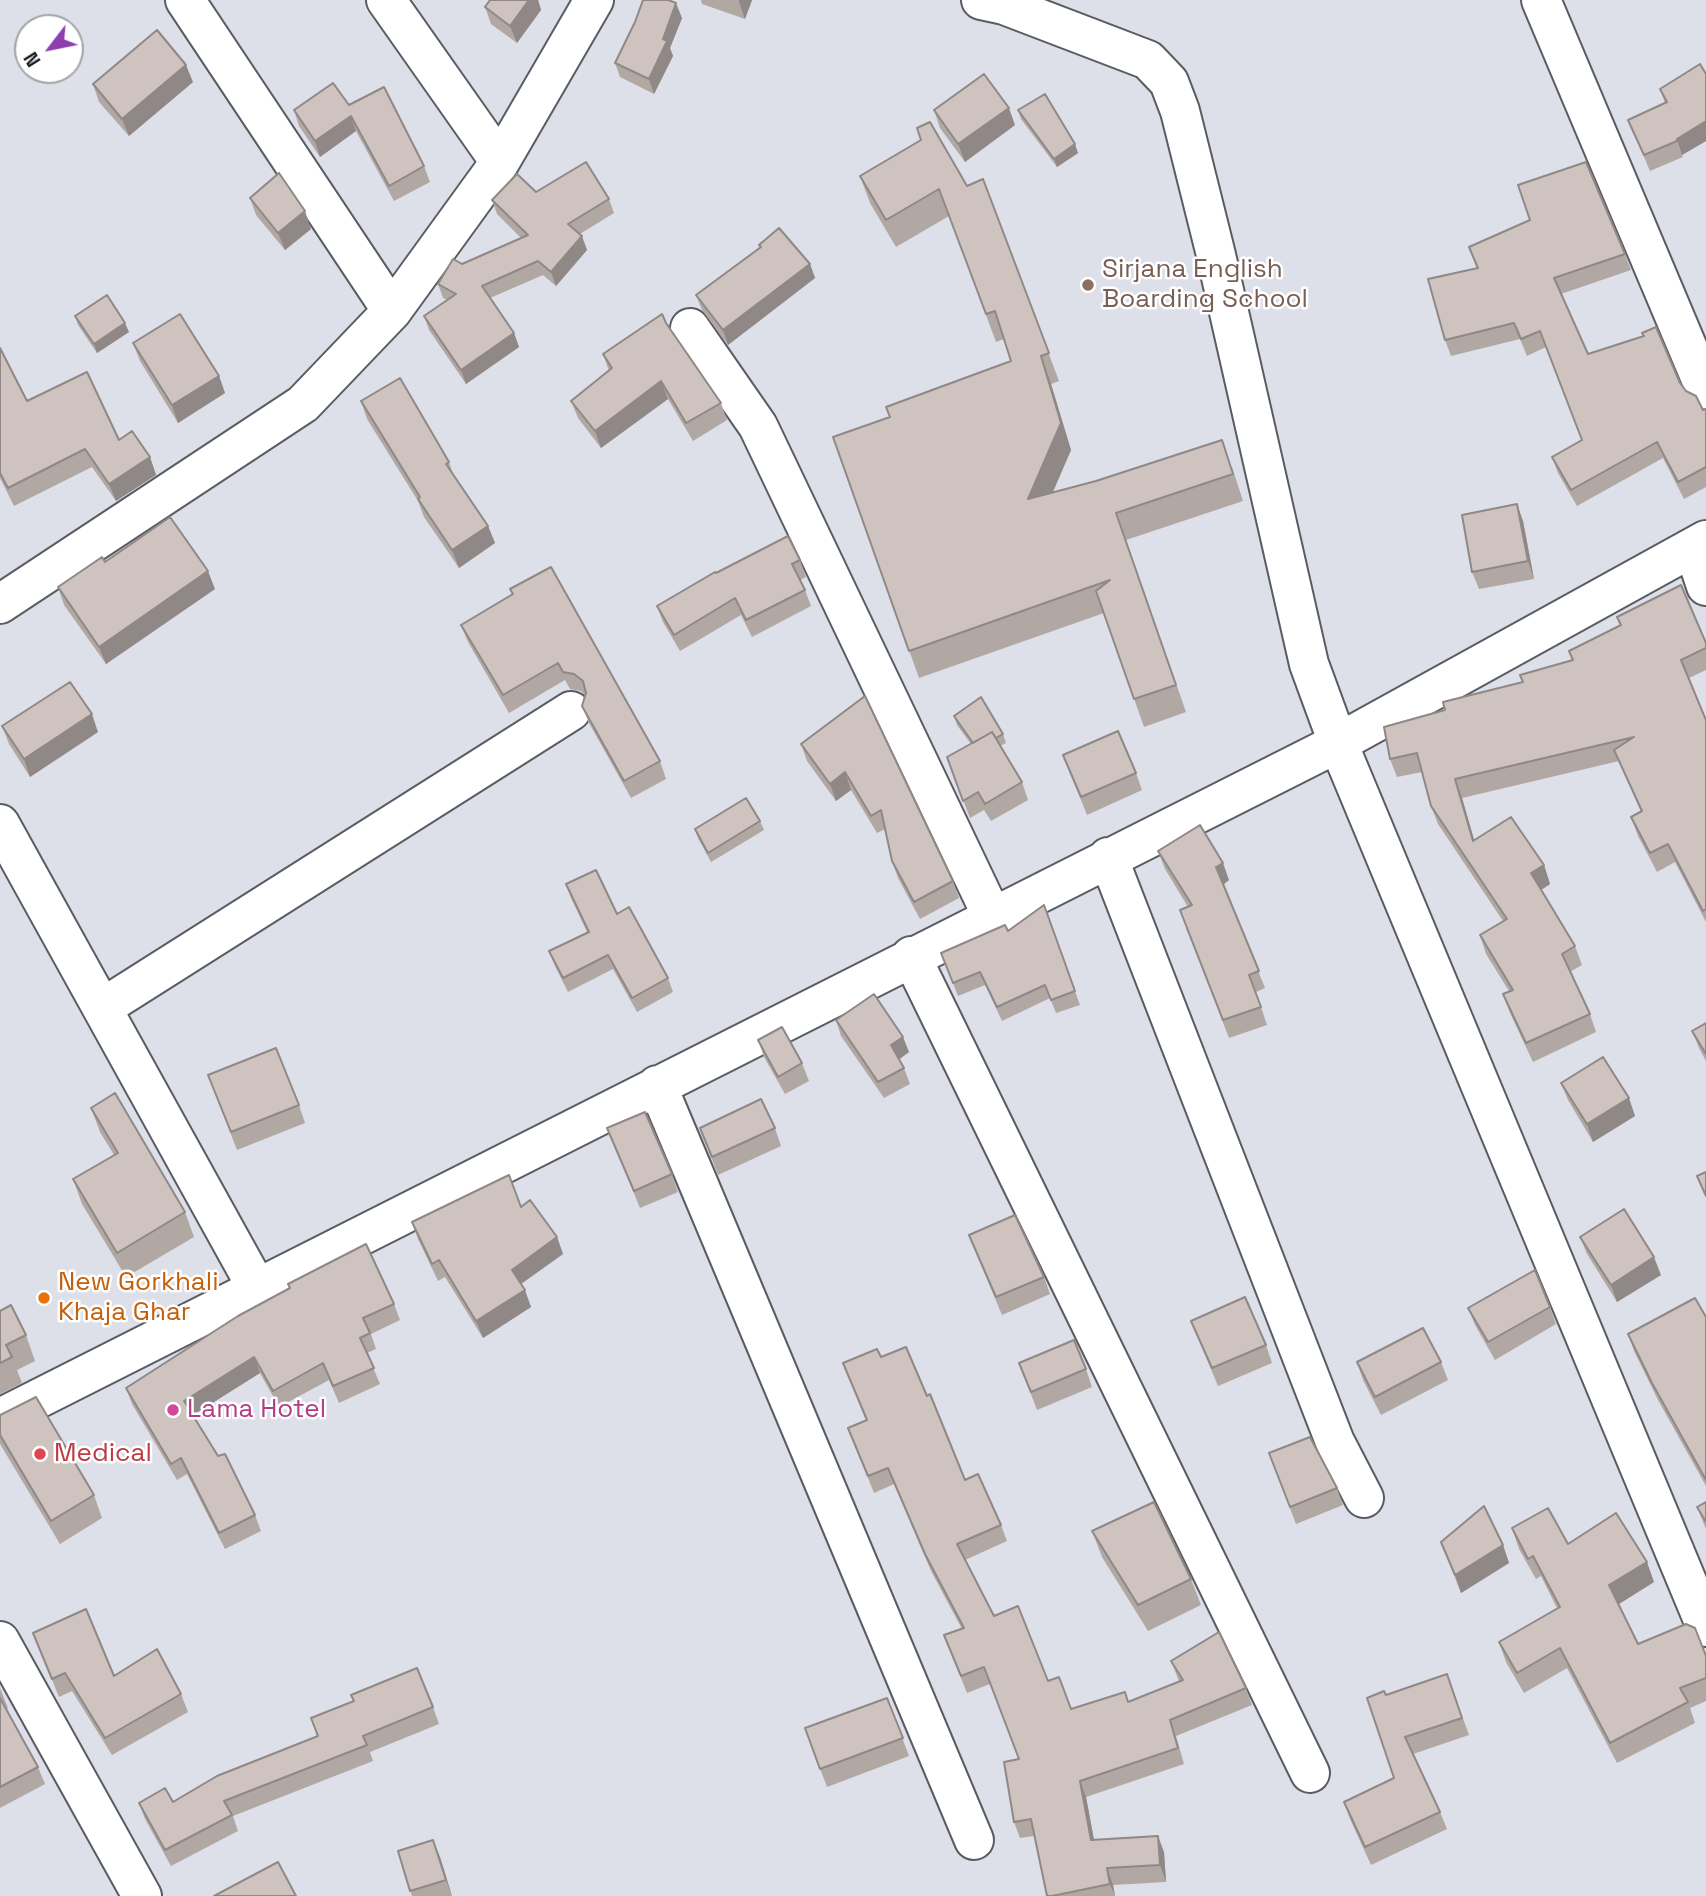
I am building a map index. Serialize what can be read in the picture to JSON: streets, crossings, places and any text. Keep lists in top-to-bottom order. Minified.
{"places":["Sirjana English Boarding School","New Gorkhali Khaja Ghar","Lama Hotel","Medical"],"north":"bottom left"}
